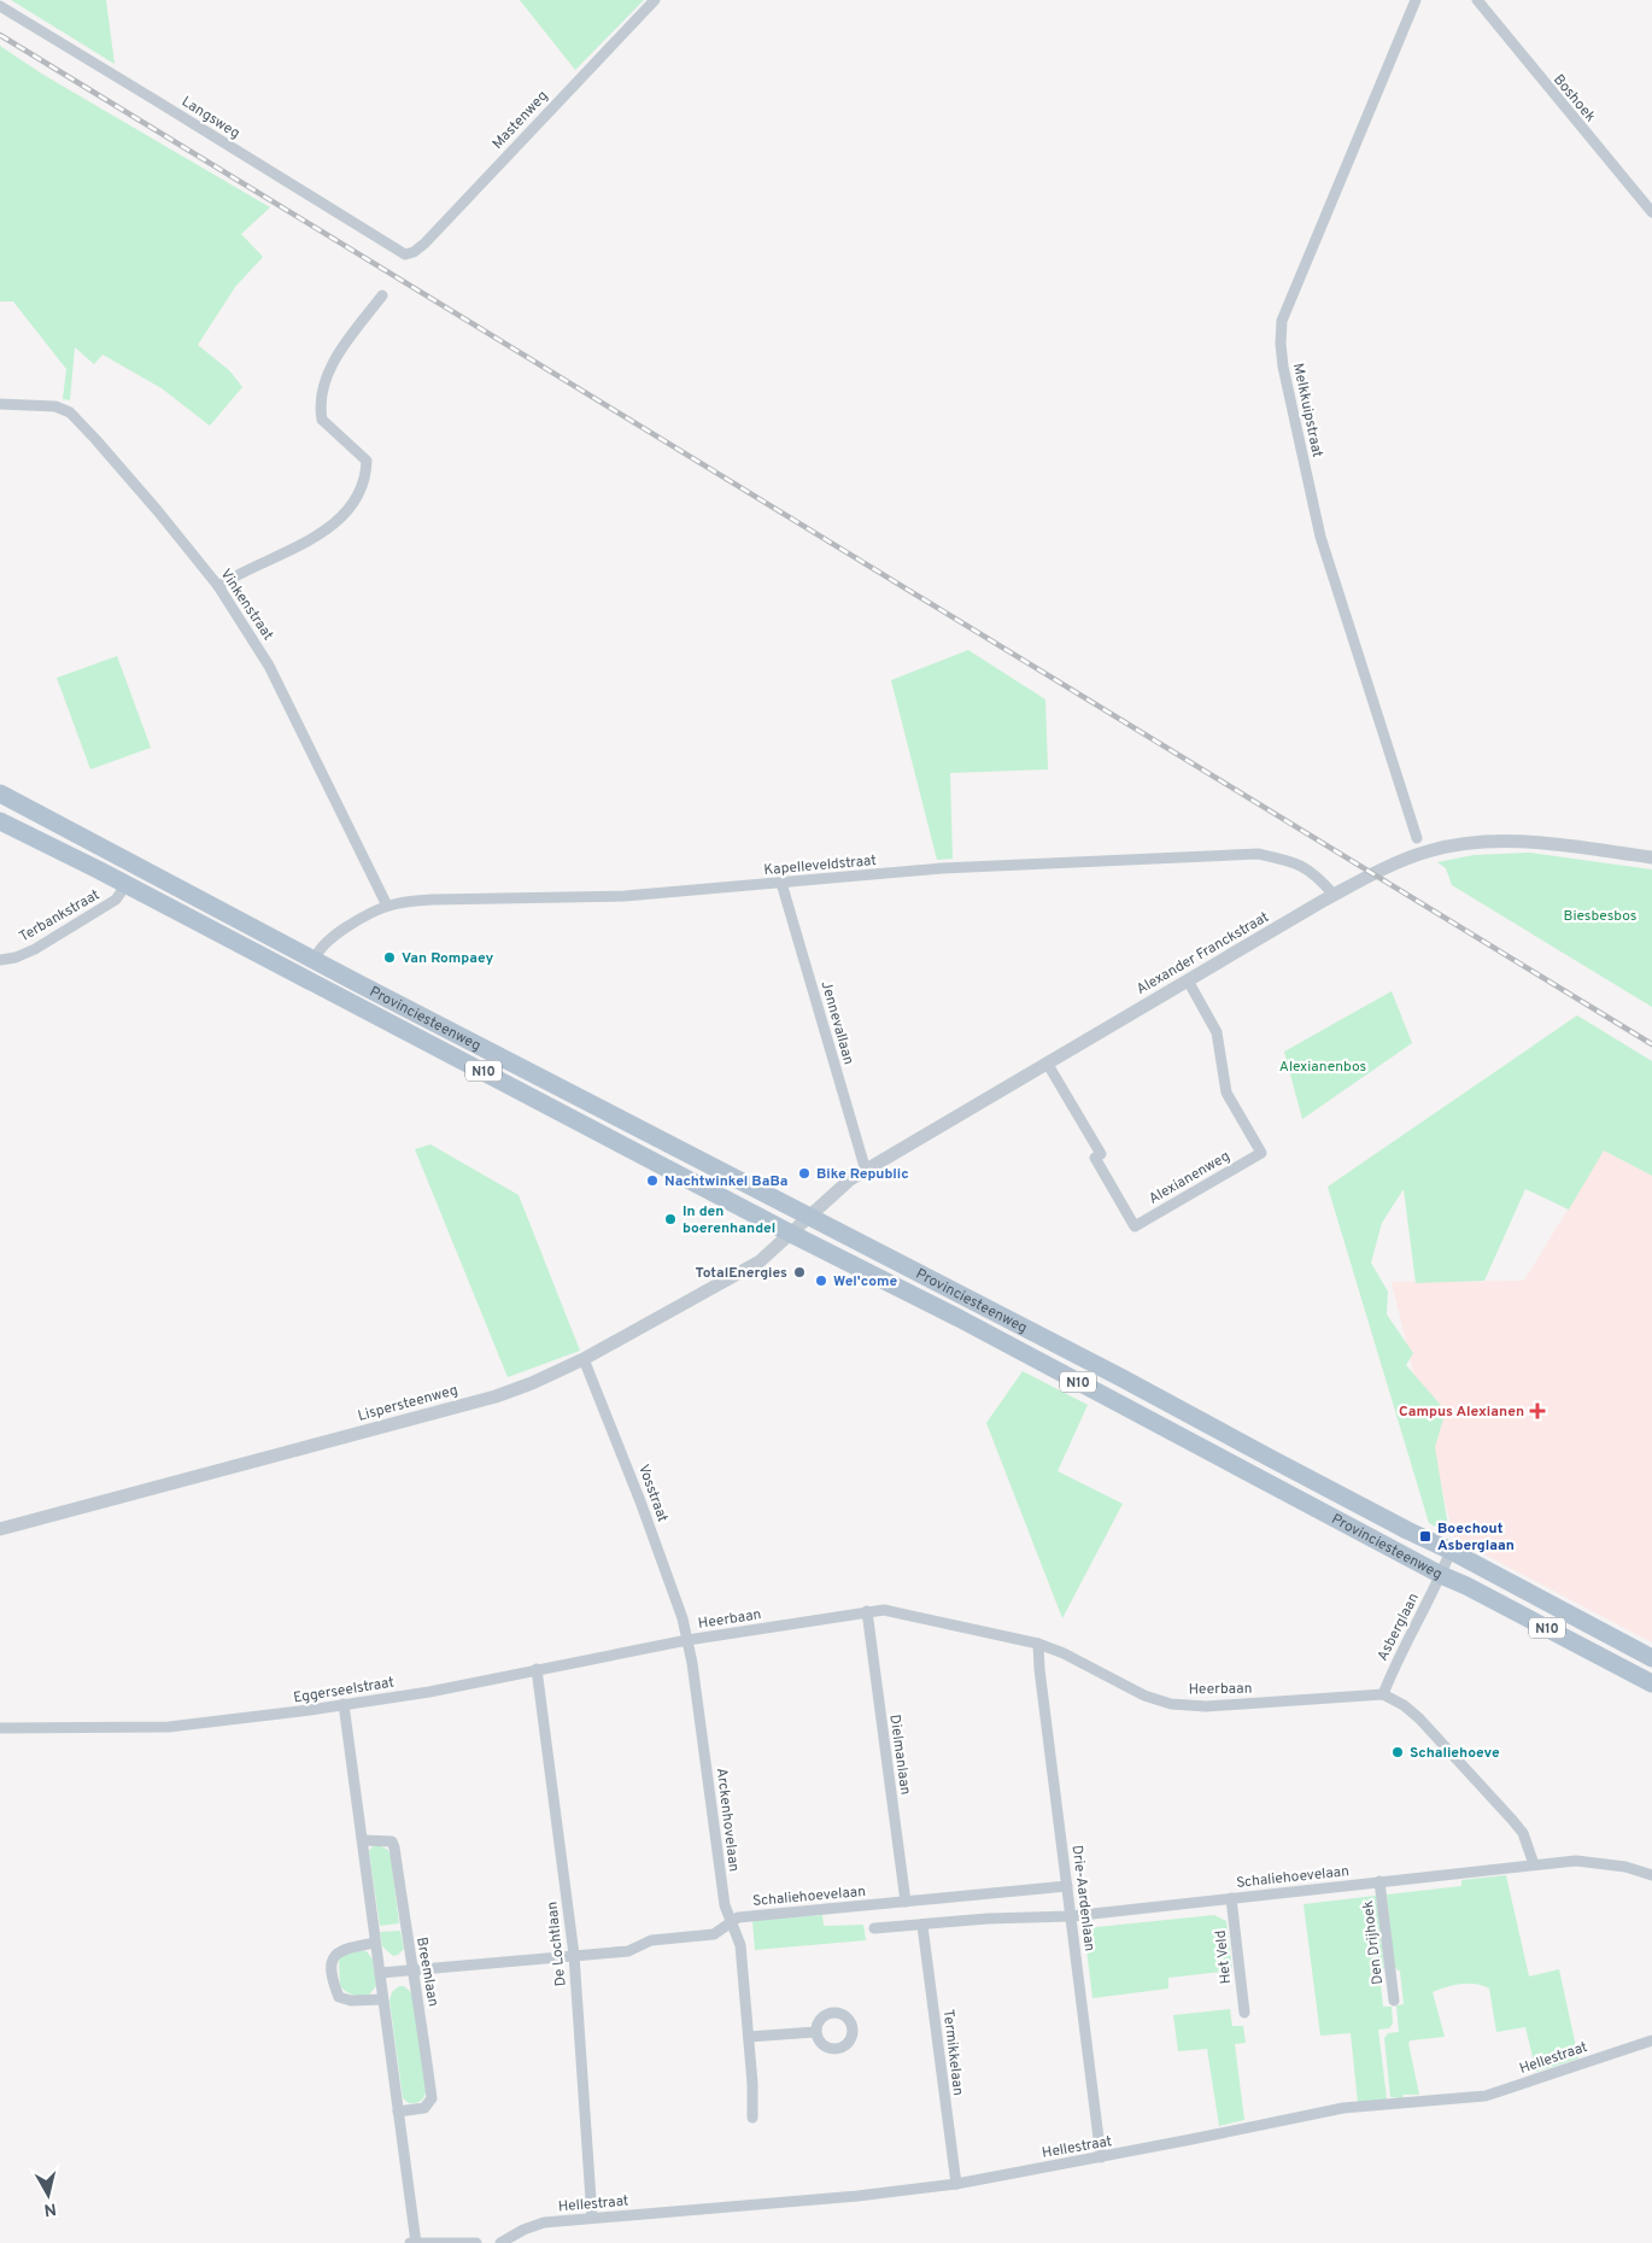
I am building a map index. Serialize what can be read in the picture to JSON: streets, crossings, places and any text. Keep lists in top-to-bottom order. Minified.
{"streets":{"main road":["Provinciesteenweg","N10"],"street":["Boshoek","Langsweg","Mastenweg","Melkkuipstraat","Vinkenstraat","Kapelleveldstraat","Terbankstraat","Alexander Franckstraat","Jennevallaan","Alexianenweg","Lispersteenweg","Vosstraat","Heerbaan","Asberglaan","Eggerseelstraat","Dielmanlaan","Arckenhovelaan","Schaliehoevelaan","Drie-Aardenlaan","Den Drijhoek","De Lochtlaan","Het Veld","Breemlaan","Termikkelaan","Hellestraat"]},"crossings":[["Langsweg","Mastenweg"],["Vinkenstraat","Kapelleveldstraat"],["Kapelleveldstraat","Alexander Franckstraat"],["Kapelleveldstraat","Provinciesteenweg"],["Kapelleveldstraat","Jennevallaan"],["Terbankstraat","Provinciesteenweg"],["Alexander Franckstraat","Provinciesteenweg"],["Alexander Franckstraat","Jennevallaan"],["Alexander Franckstraat","Alexianenweg"],["Alexander Franckstraat","Lispersteenweg"],["Provinciesteenweg","Lispersteenweg"],["Provinciesteenweg","Asberglaan"],["Lispersteenweg","Vosstraat"],["Vosstraat","Heerbaan"],["Vosstraat","Eggerseelstraat"],["Vosstraat","Arckenhovelaan"],["Heerbaan","Asberglaan"],["Heerbaan","Eggerseelstraat"],["Heerbaan","Dielmanlaan"],["Heerbaan","Arckenhovelaan"],["Heerbaan","Drie-Aardenlaan"],["Eggerseelstraat","Arckenhovelaan"],["Eggerseelstraat","De Lochtlaan"],["Dielmanlaan","Schaliehoevelaan"],["Arckenhovelaan","Schaliehoevelaan"],["Schaliehoevelaan","Drie-Aardenlaan"],["Schaliehoevelaan","Den Drijhoek"],["Schaliehoevelaan","De Lochtlaan"],["Schaliehoevelaan","Het Veld"],["Schaliehoevelaan","Breemlaan"],["Schaliehoevelaan","Termikkelaan"],["Drie-Aardenlaan","Hellestraat"],["De Lochtlaan","Hellestraat"],["Termikkelaan","Hellestraat"]],"parks":["Biesbesbos","Alexianenbos"],"places":{"other":["Van Rompaey","Bike Republic","Nachtwinkel BaBa","In den boerenhandel","TotalEnergies","Wel'come","Schaliehoeve"],"health":["Campus Alexianen"],"transit":["Boechout Asberglaan"]},"north":"bottom"}
